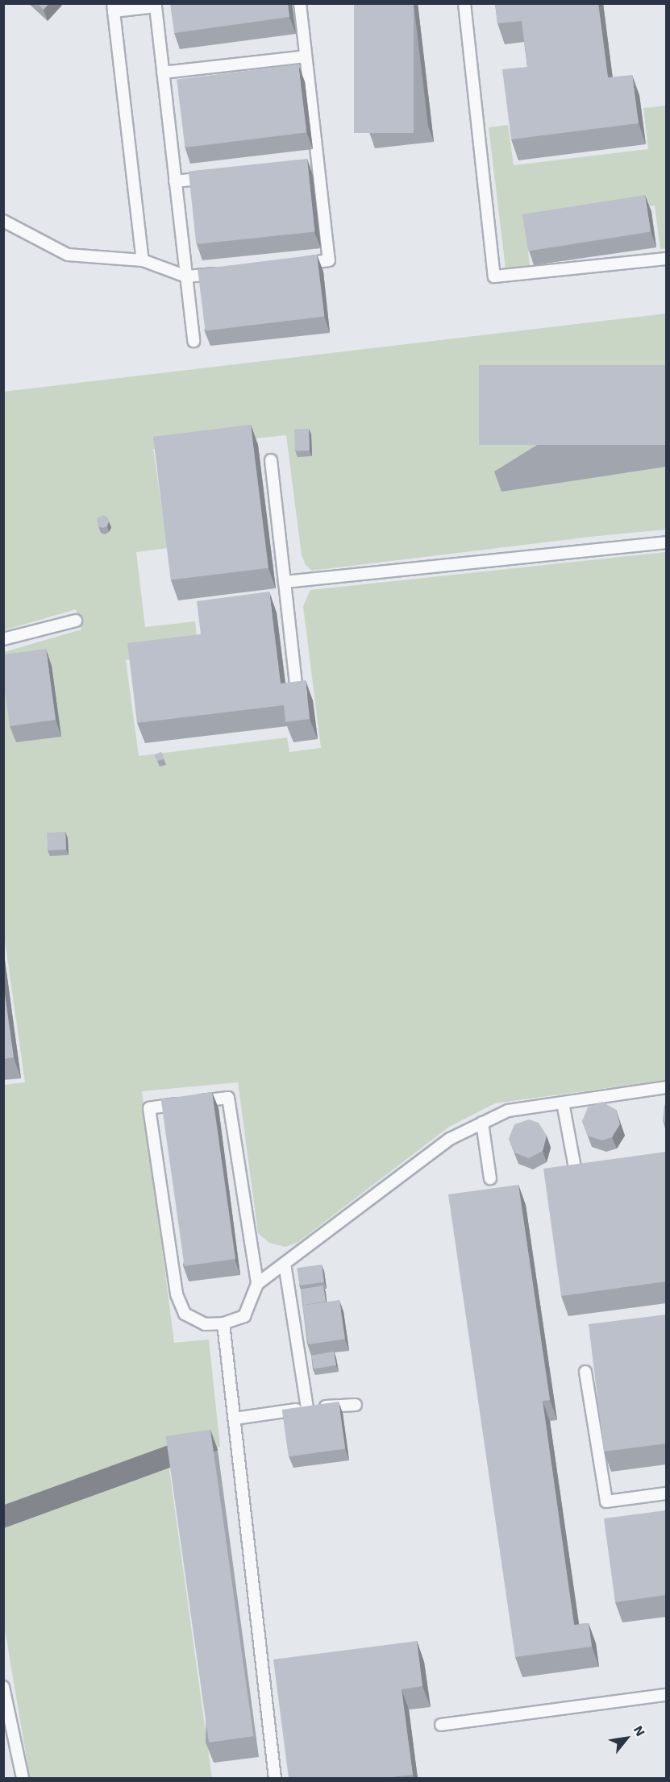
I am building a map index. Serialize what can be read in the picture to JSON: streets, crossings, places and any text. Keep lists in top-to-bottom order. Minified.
{"north":"top right"}
